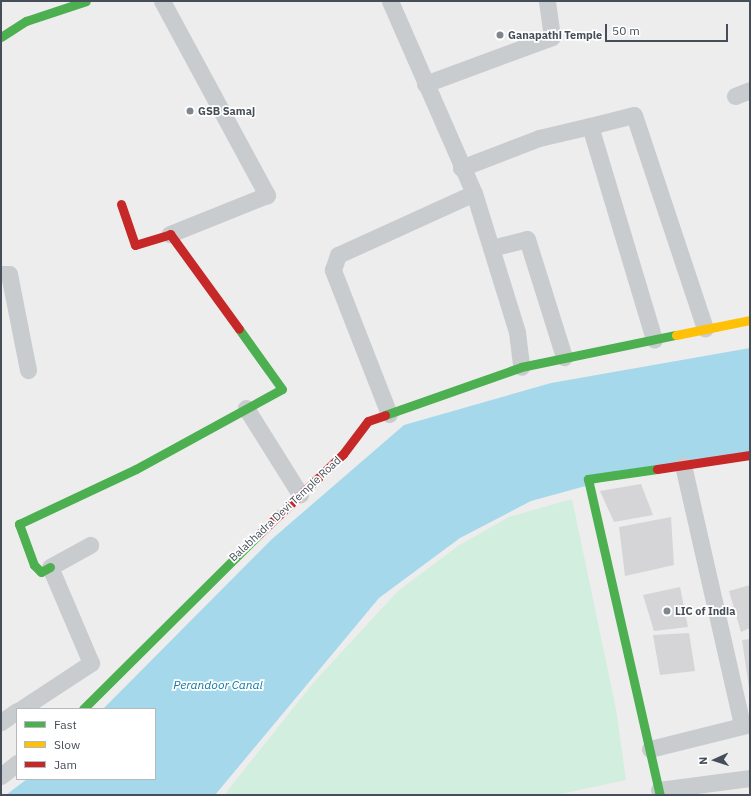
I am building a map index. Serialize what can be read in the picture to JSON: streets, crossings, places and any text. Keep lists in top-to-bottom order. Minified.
{"streets":{"street":["Balabhadra Devi Temple Road"]},"water":["Perandoor Canal"],"places":["Ganapathi Temple","GSB Samaj","LIC of India"],"legend":["Fast","Slow","Jam"],"scale_bar":"50 m","north":"left"}
